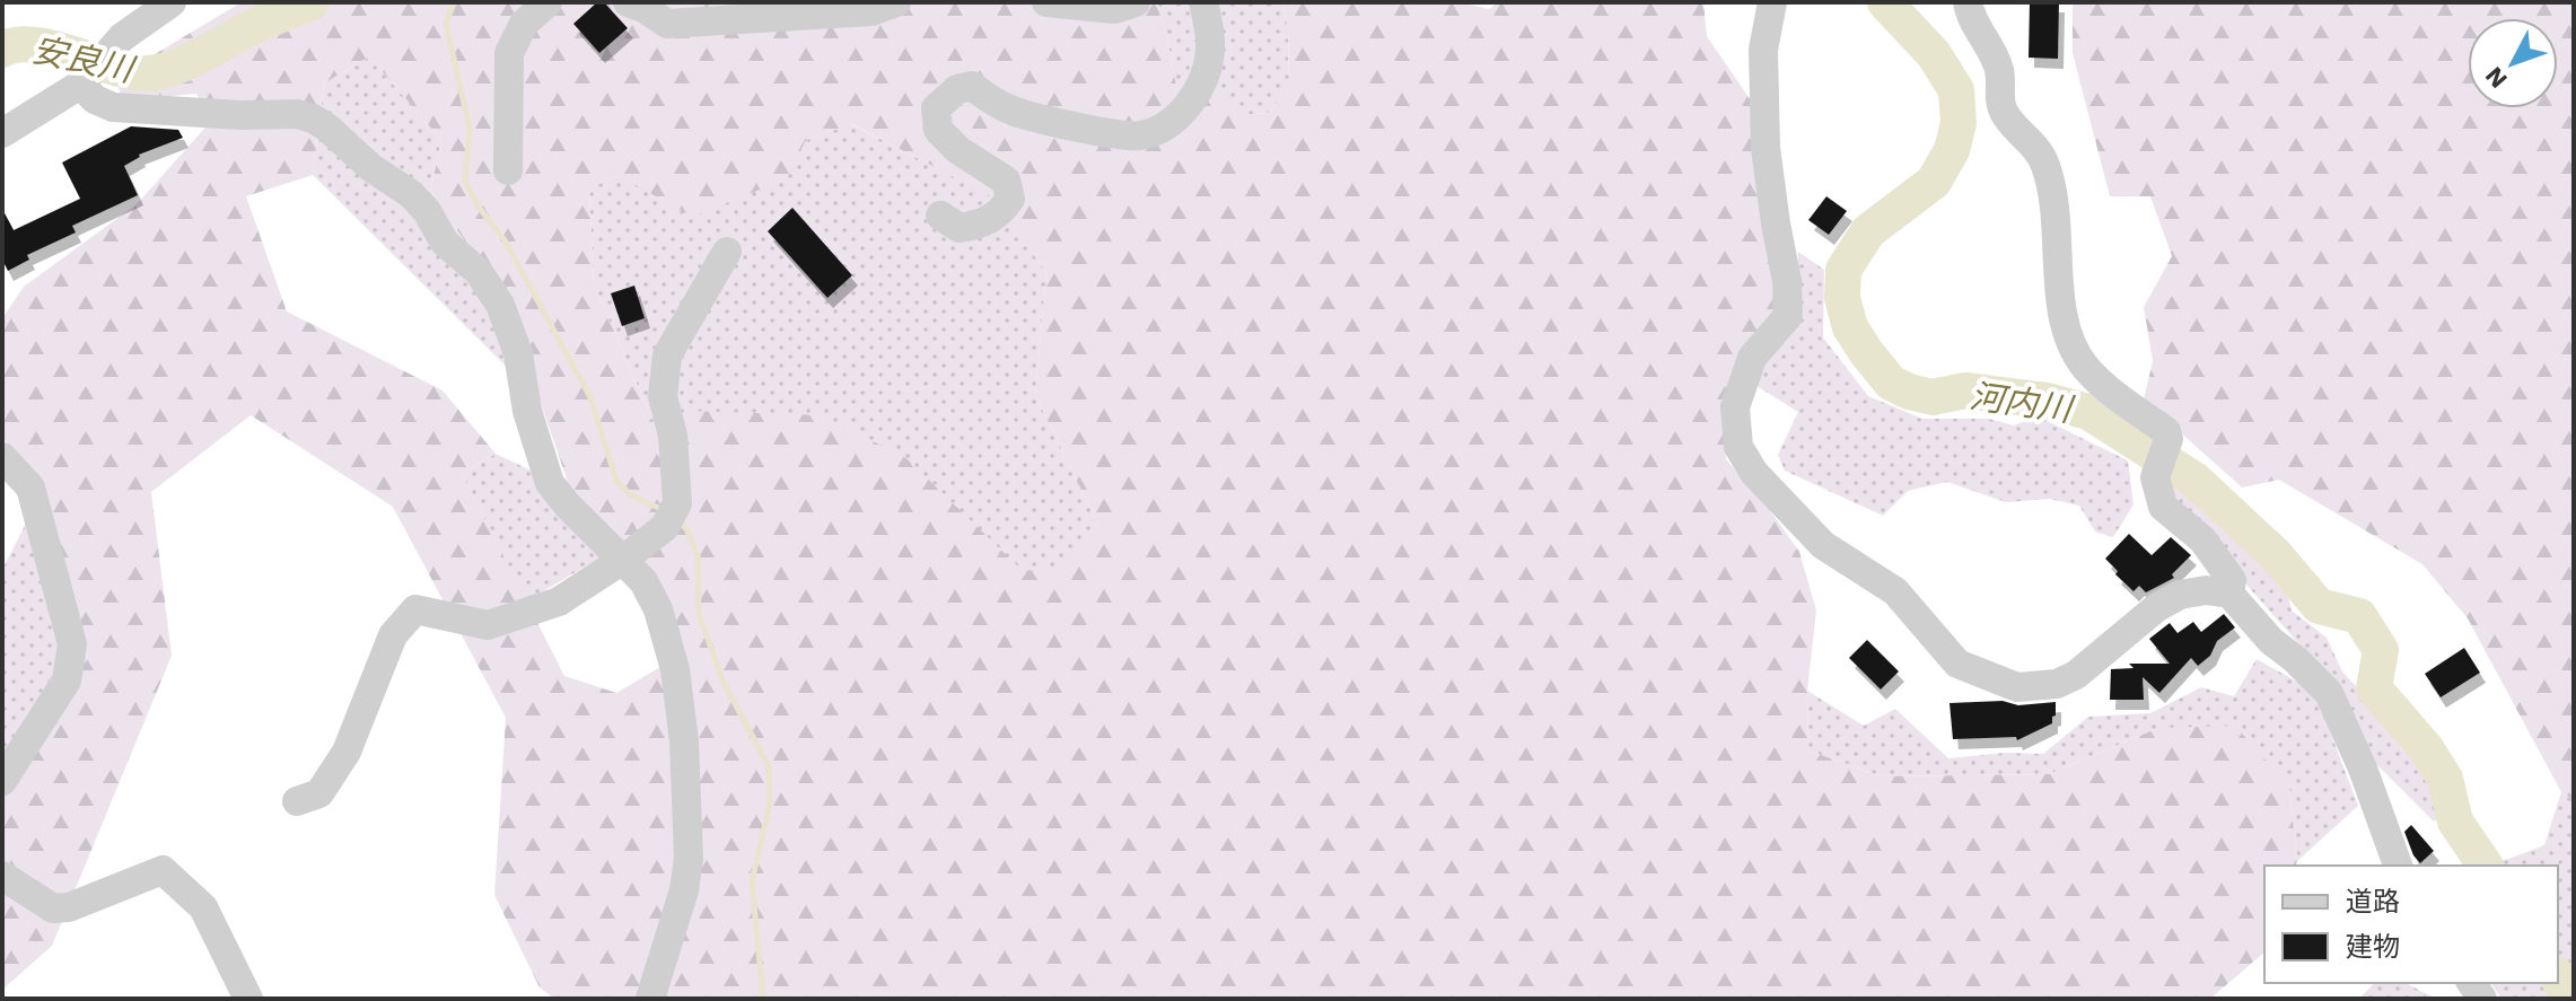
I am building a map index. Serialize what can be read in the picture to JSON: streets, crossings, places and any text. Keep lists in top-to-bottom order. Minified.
{"water":["安良川","河内川"],"legend":["道路","建物"],"north":"bottom left"}
